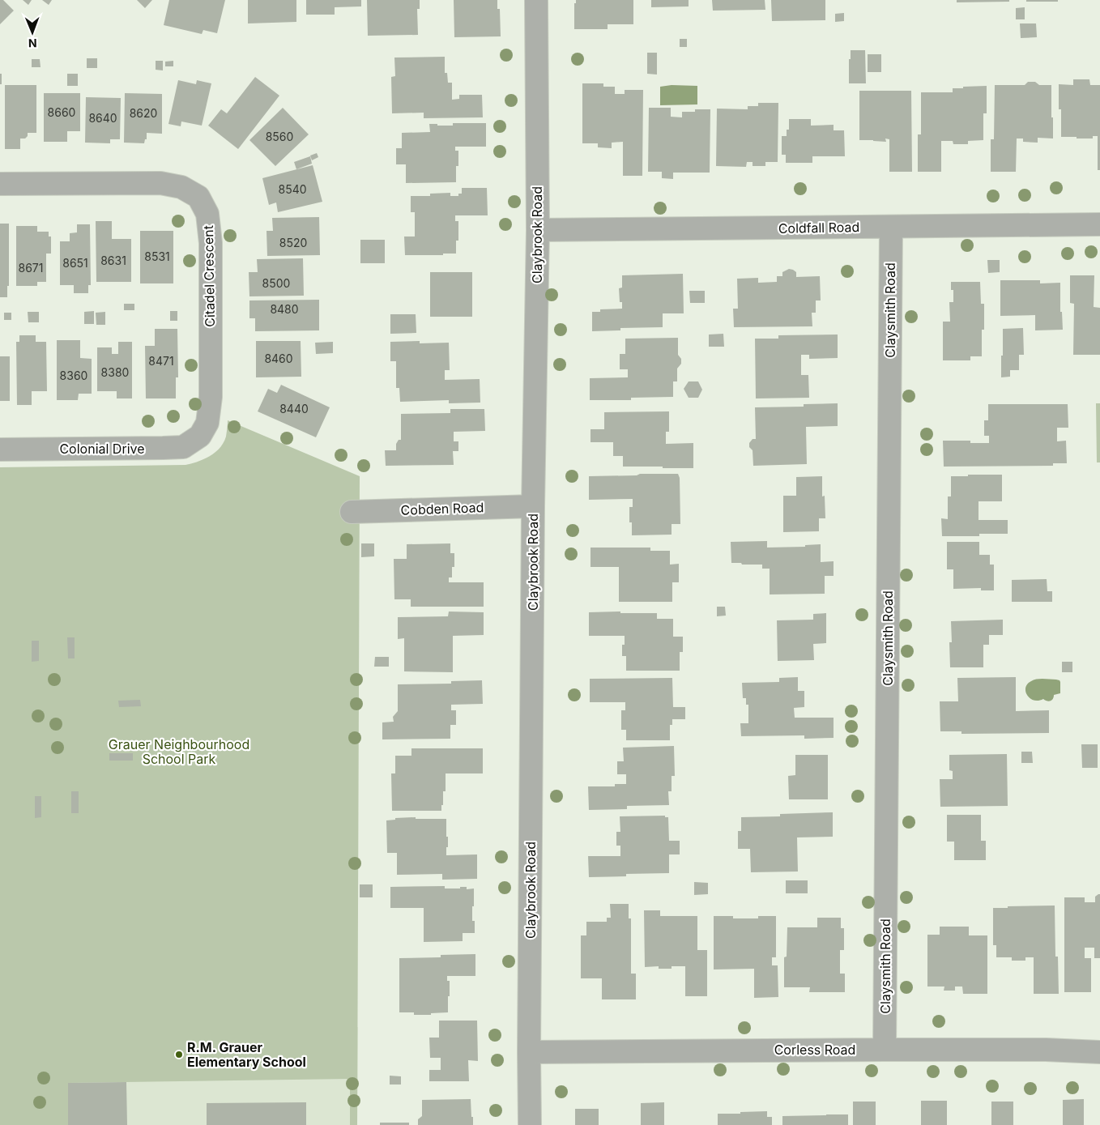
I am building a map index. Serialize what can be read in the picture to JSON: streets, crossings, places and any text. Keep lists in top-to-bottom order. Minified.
{"streets":{"street":["Coldfall Road","Claybrook Road","Citadel Crescent","Claysmith Road","Colonial Drive","Cobden Road","Corless Road"]},"crossings":[["Coldfall Road","Claybrook Road"],["Coldfall Road","Claysmith Road"],["Claybrook Road","Cobden Road"],["Claybrook Road","Corless Road"],["Citadel Crescent","Colonial Drive"],["Claysmith Road","Corless Road"]],"parks":["Grauer Neighbourhood School Park"],"places":["R.M. Grauer Elementary School"],"house_numbers":["8660","8620","8640","8560","8540","8520","8531","8631","8651","8671","8500","8480","8460","8471","8380","8360","8440"],"north":"bottom"}
